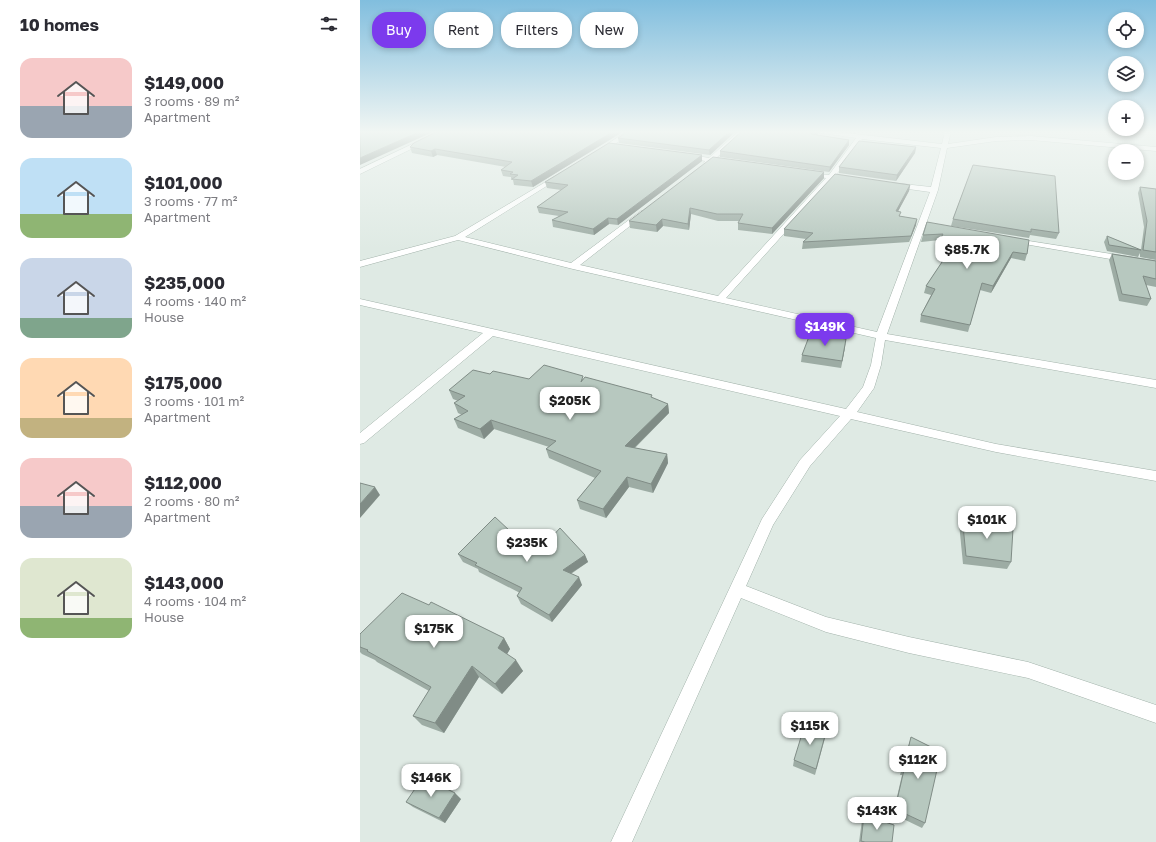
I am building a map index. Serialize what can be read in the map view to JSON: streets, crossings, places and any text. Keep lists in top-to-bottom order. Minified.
{"page":{"heading":"10 homes","map_buttons":["+","−"],"chip":["Buy","Rent","Filters","New"],"list":[{"name":"$149,000","note":"3 rooms · 89 m² · Apartment"},{"name":"$101,000","note":"3 rooms · 77 m² · Apartment"},{"name":"$235,000","note":"4 rooms · 140 m² · House"},{"name":"$175,000","note":"3 rooms · 101 m² · Apartment"},{"name":"$112,000","note":"2 rooms · 80 m² · Apartment"},{"name":"$143,000","note":"4 rooms · 104 m² · House"}],"price":["$85.7K","$149K","$205K","$101K","$235K","$175K","$115K","$112K","$146K","$143K"]}}
